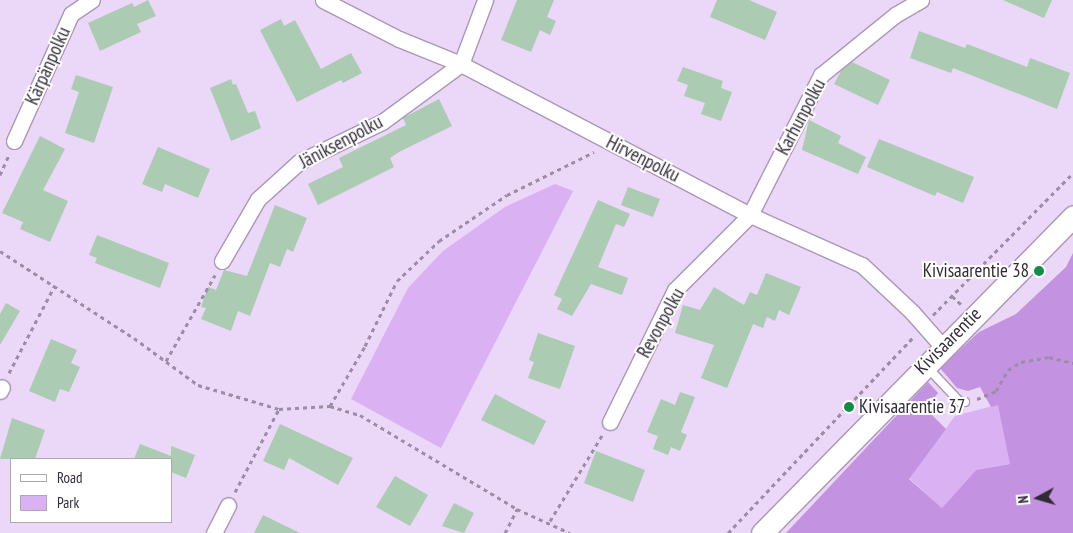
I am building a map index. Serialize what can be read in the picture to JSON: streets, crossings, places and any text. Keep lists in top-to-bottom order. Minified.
{"streets":{"street":["Kärpänpolku","Karhunpolku","Jäniksenpolku","Hirvenpolku","Revonpolku","Kivisaarentie"]},"crossings":[["Karhunpolku","Hirvenpolku"],["Karhunpolku","Revonpolku"],["Jäniksenpolku","Hirvenpolku"],["Hirvenpolku","Revonpolku"],["Hirvenpolku","Kivisaarentie"]],"places":["Kivisaarentie 38","Kivisaarentie 37"],"legend":["Road","Park"],"north":"left"}
